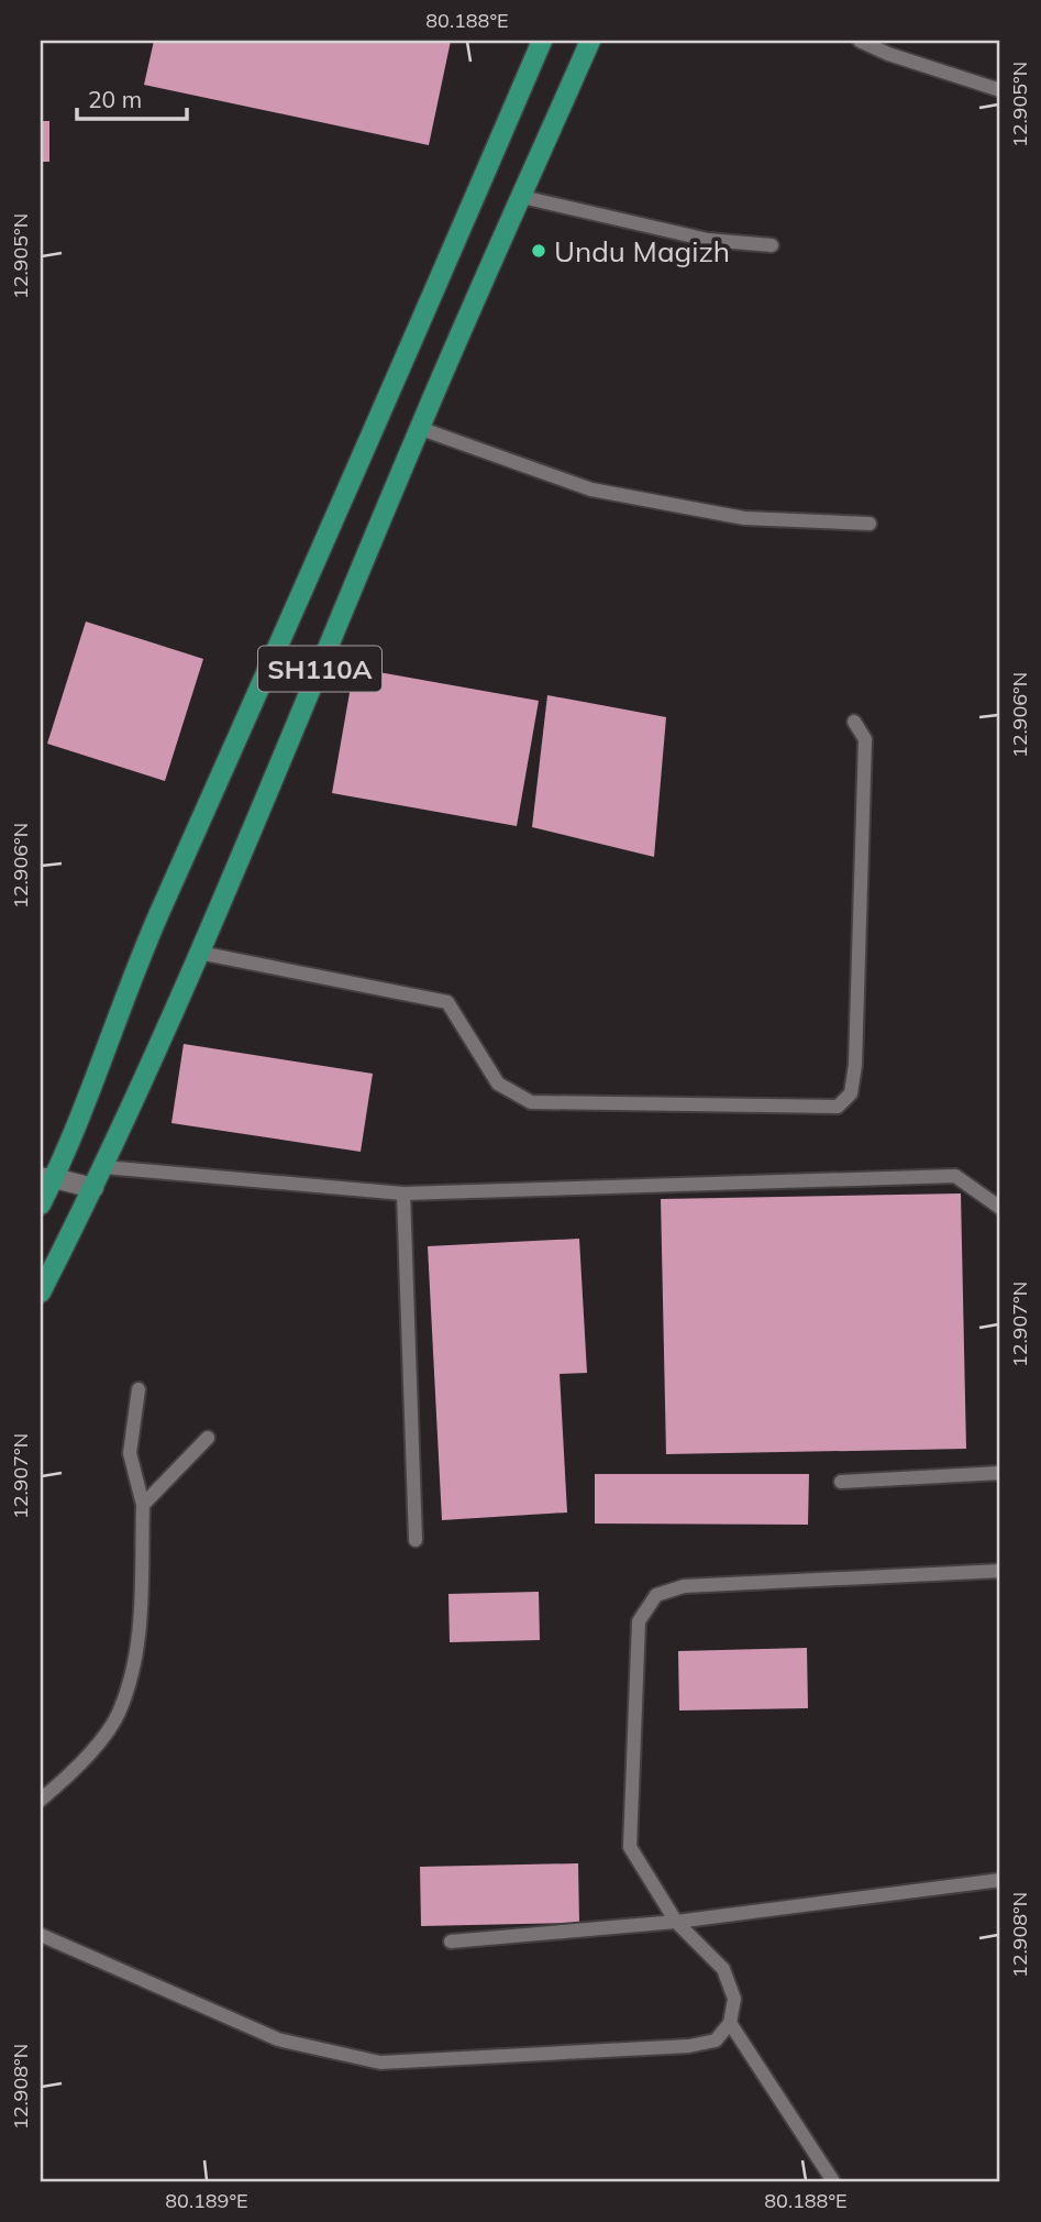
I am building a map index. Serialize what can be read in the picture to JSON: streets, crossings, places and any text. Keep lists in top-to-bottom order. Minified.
{"streets":{"main road":["SH110A"]},"places":["Undu Magizh"],"scale_bar":"20 m","coordinates":["80.188°E","12.905°N","12.906°N","12.907°N","12.908°N","80.189°E"]}
